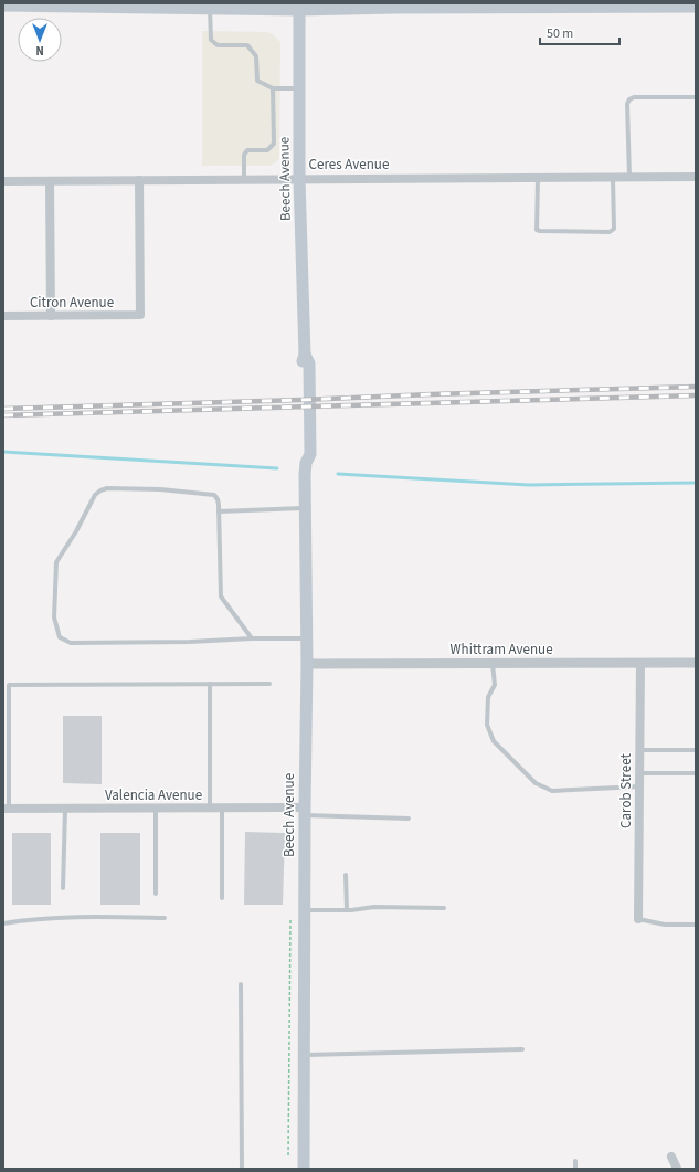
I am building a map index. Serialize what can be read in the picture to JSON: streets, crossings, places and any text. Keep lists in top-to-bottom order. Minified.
{"streets":{"main road":["Beech Avenue"],"street":["Ceres Avenue","Citron Avenue","Whittram Avenue","Carob Street","Valencia Avenue"]},"crossings":[["Ceres Avenue","Beech Avenue"],["Ceres Avenue","Citron Avenue"],["Beech Avenue","Whittram Avenue"],["Beech Avenue","Valencia Avenue"],["Whittram Avenue","Carob Street"]],"scale_bar":"50 m","north":"bottom"}
